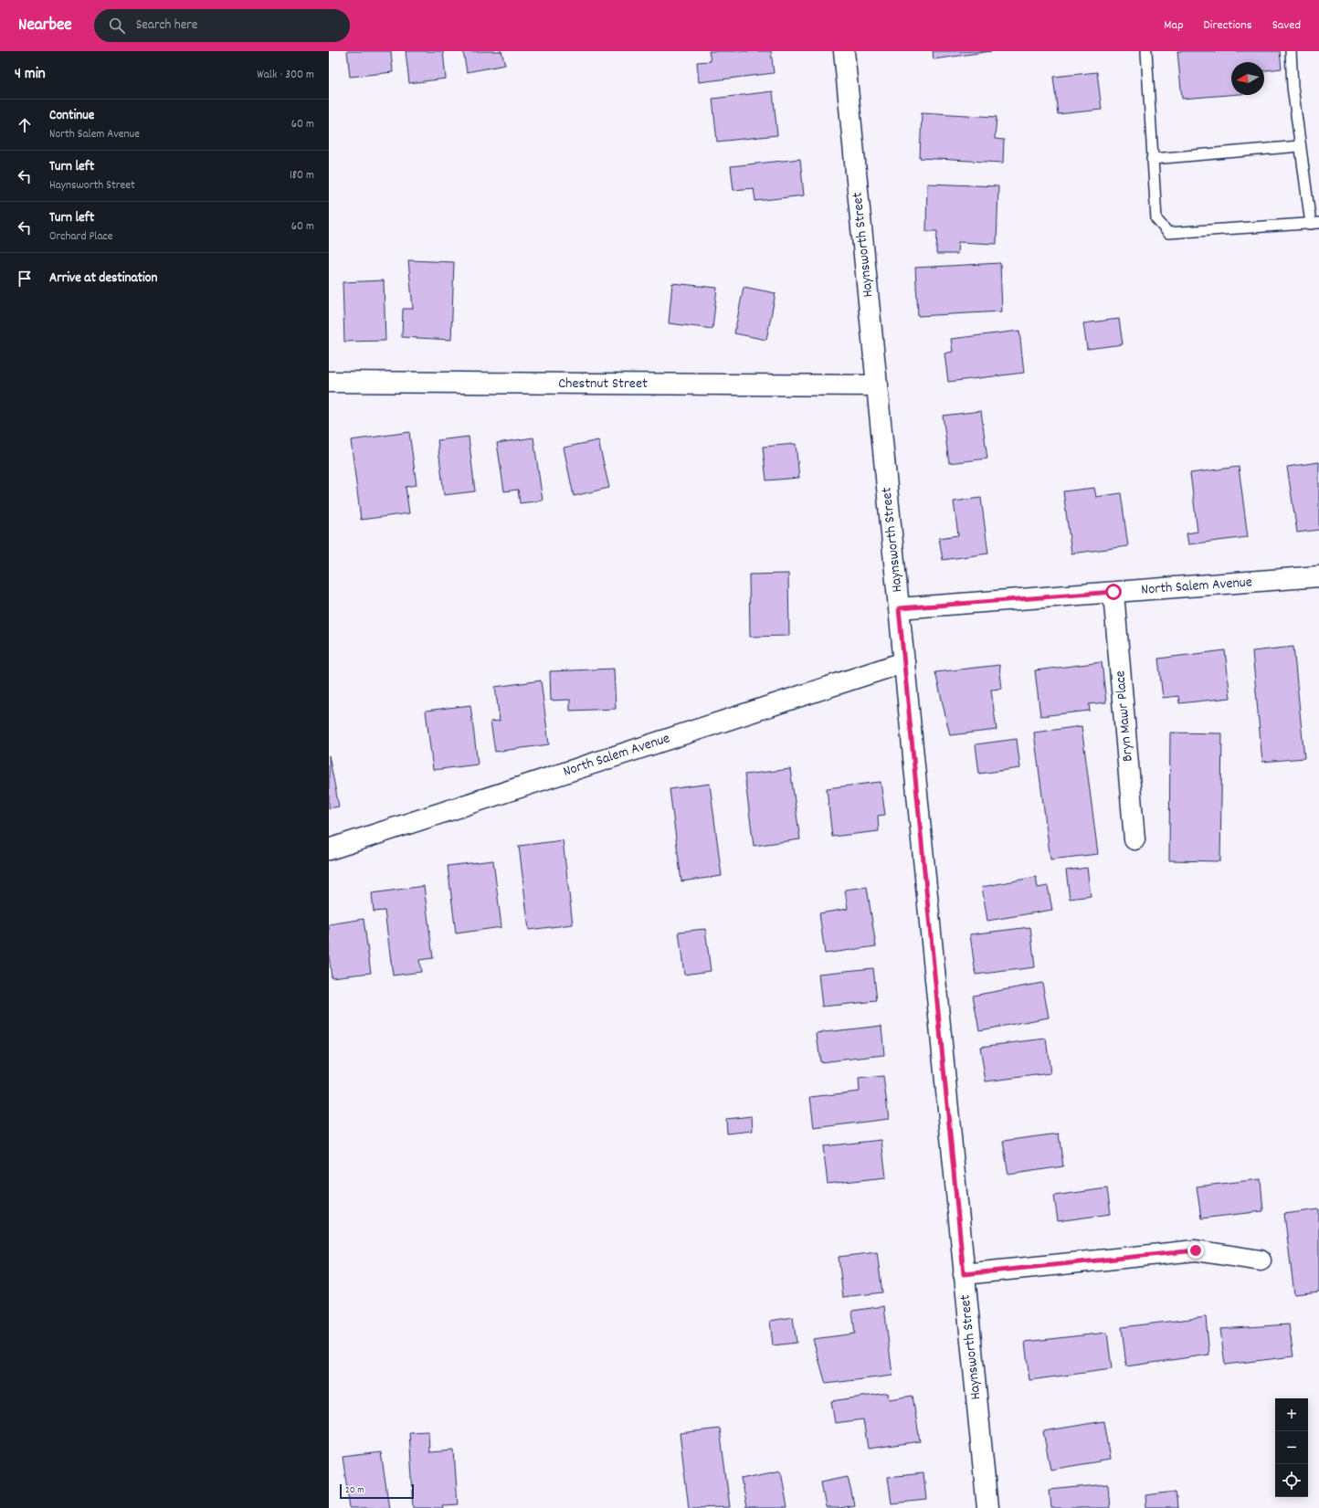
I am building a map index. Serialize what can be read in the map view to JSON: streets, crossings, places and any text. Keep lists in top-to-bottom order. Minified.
{"streets":{"street":["Haynsworth Street","Chestnut Street","North Salem Avenue","Bryn Mawr Place"]},"crossings":[["Haynsworth Street","Chestnut Street"],["Haynsworth Street","North Salem Avenue"],["North Salem Avenue","Bryn Mawr Place"]],"scale_bar":"20 m","north":"left","page":{"header":"Nearbee","search":"Search here","nav":["Map","Directions","Saved"],"heading":["4 min","Walk · 300 m"],"list":[["Continue","North Salem Avenue","60 m"],["Turn left","Haynsworth Street","180 m"],["Turn left","Orchard Place","60 m"],"Arrive at destination"],"map_buttons":["+","−"],"scale":"20 m"}}
